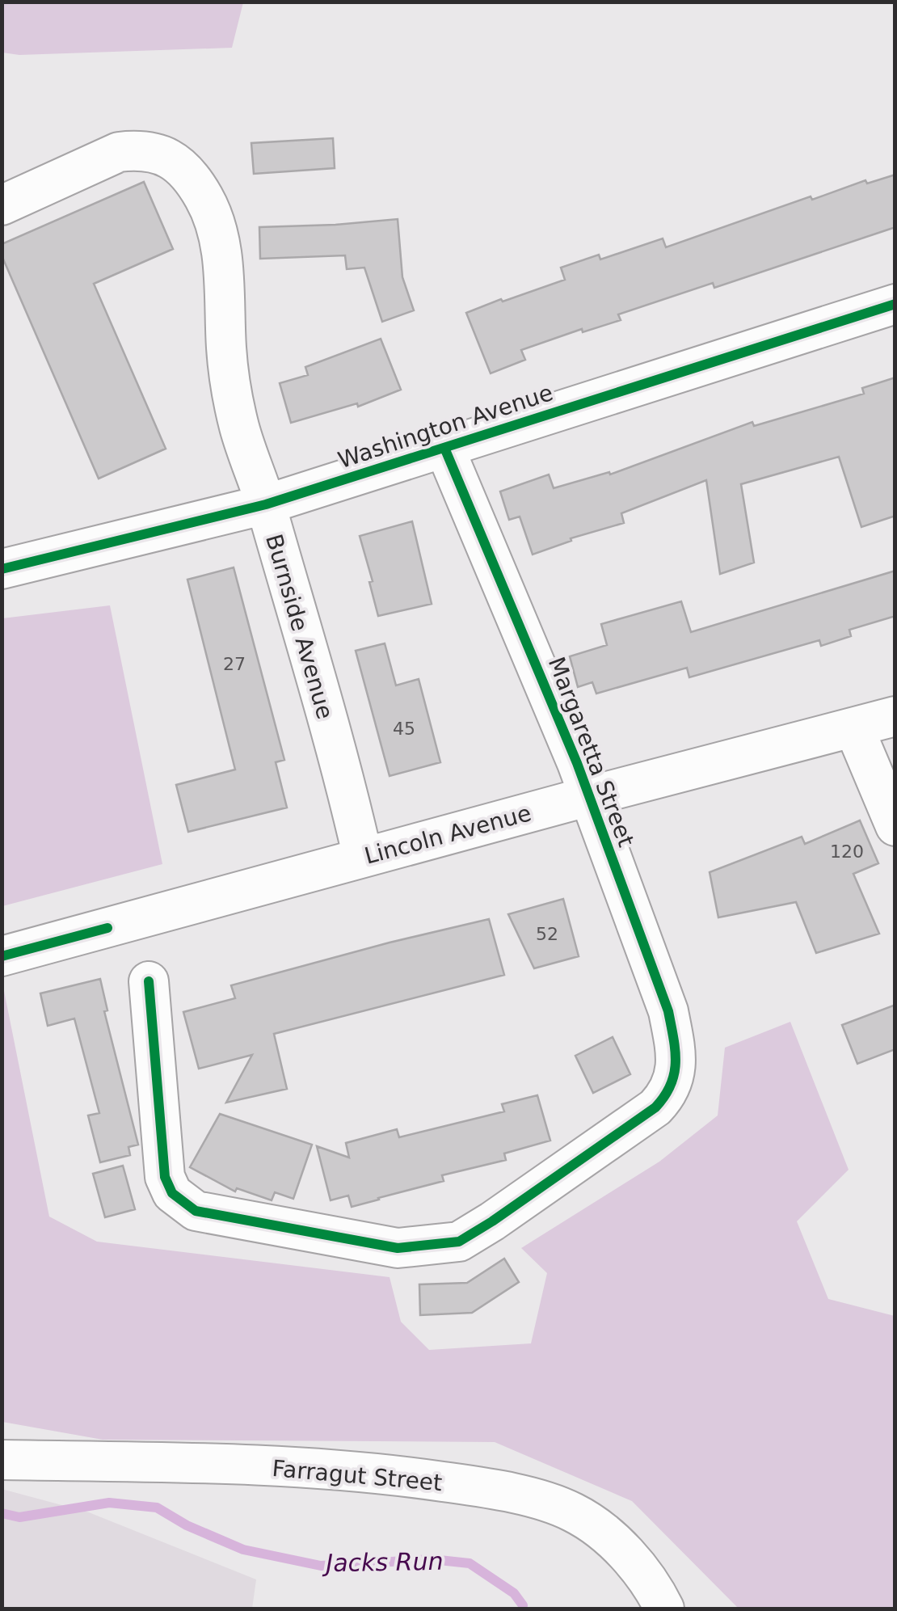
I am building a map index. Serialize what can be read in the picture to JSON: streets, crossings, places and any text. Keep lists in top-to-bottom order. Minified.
{"streets":{"street":["Washington Avenue","Burnside Avenue","Margaretta Street","Lincoln Avenue","Farragut Street"]},"crossings":[["Washington Avenue","Burnside Avenue"],["Washington Avenue","Margaretta Street"],["Burnside Avenue","Lincoln Avenue"],["Margaretta Street","Lincoln Avenue"]],"water":["Jacks Run"],"house_numbers":["27","45","120","52"]}
